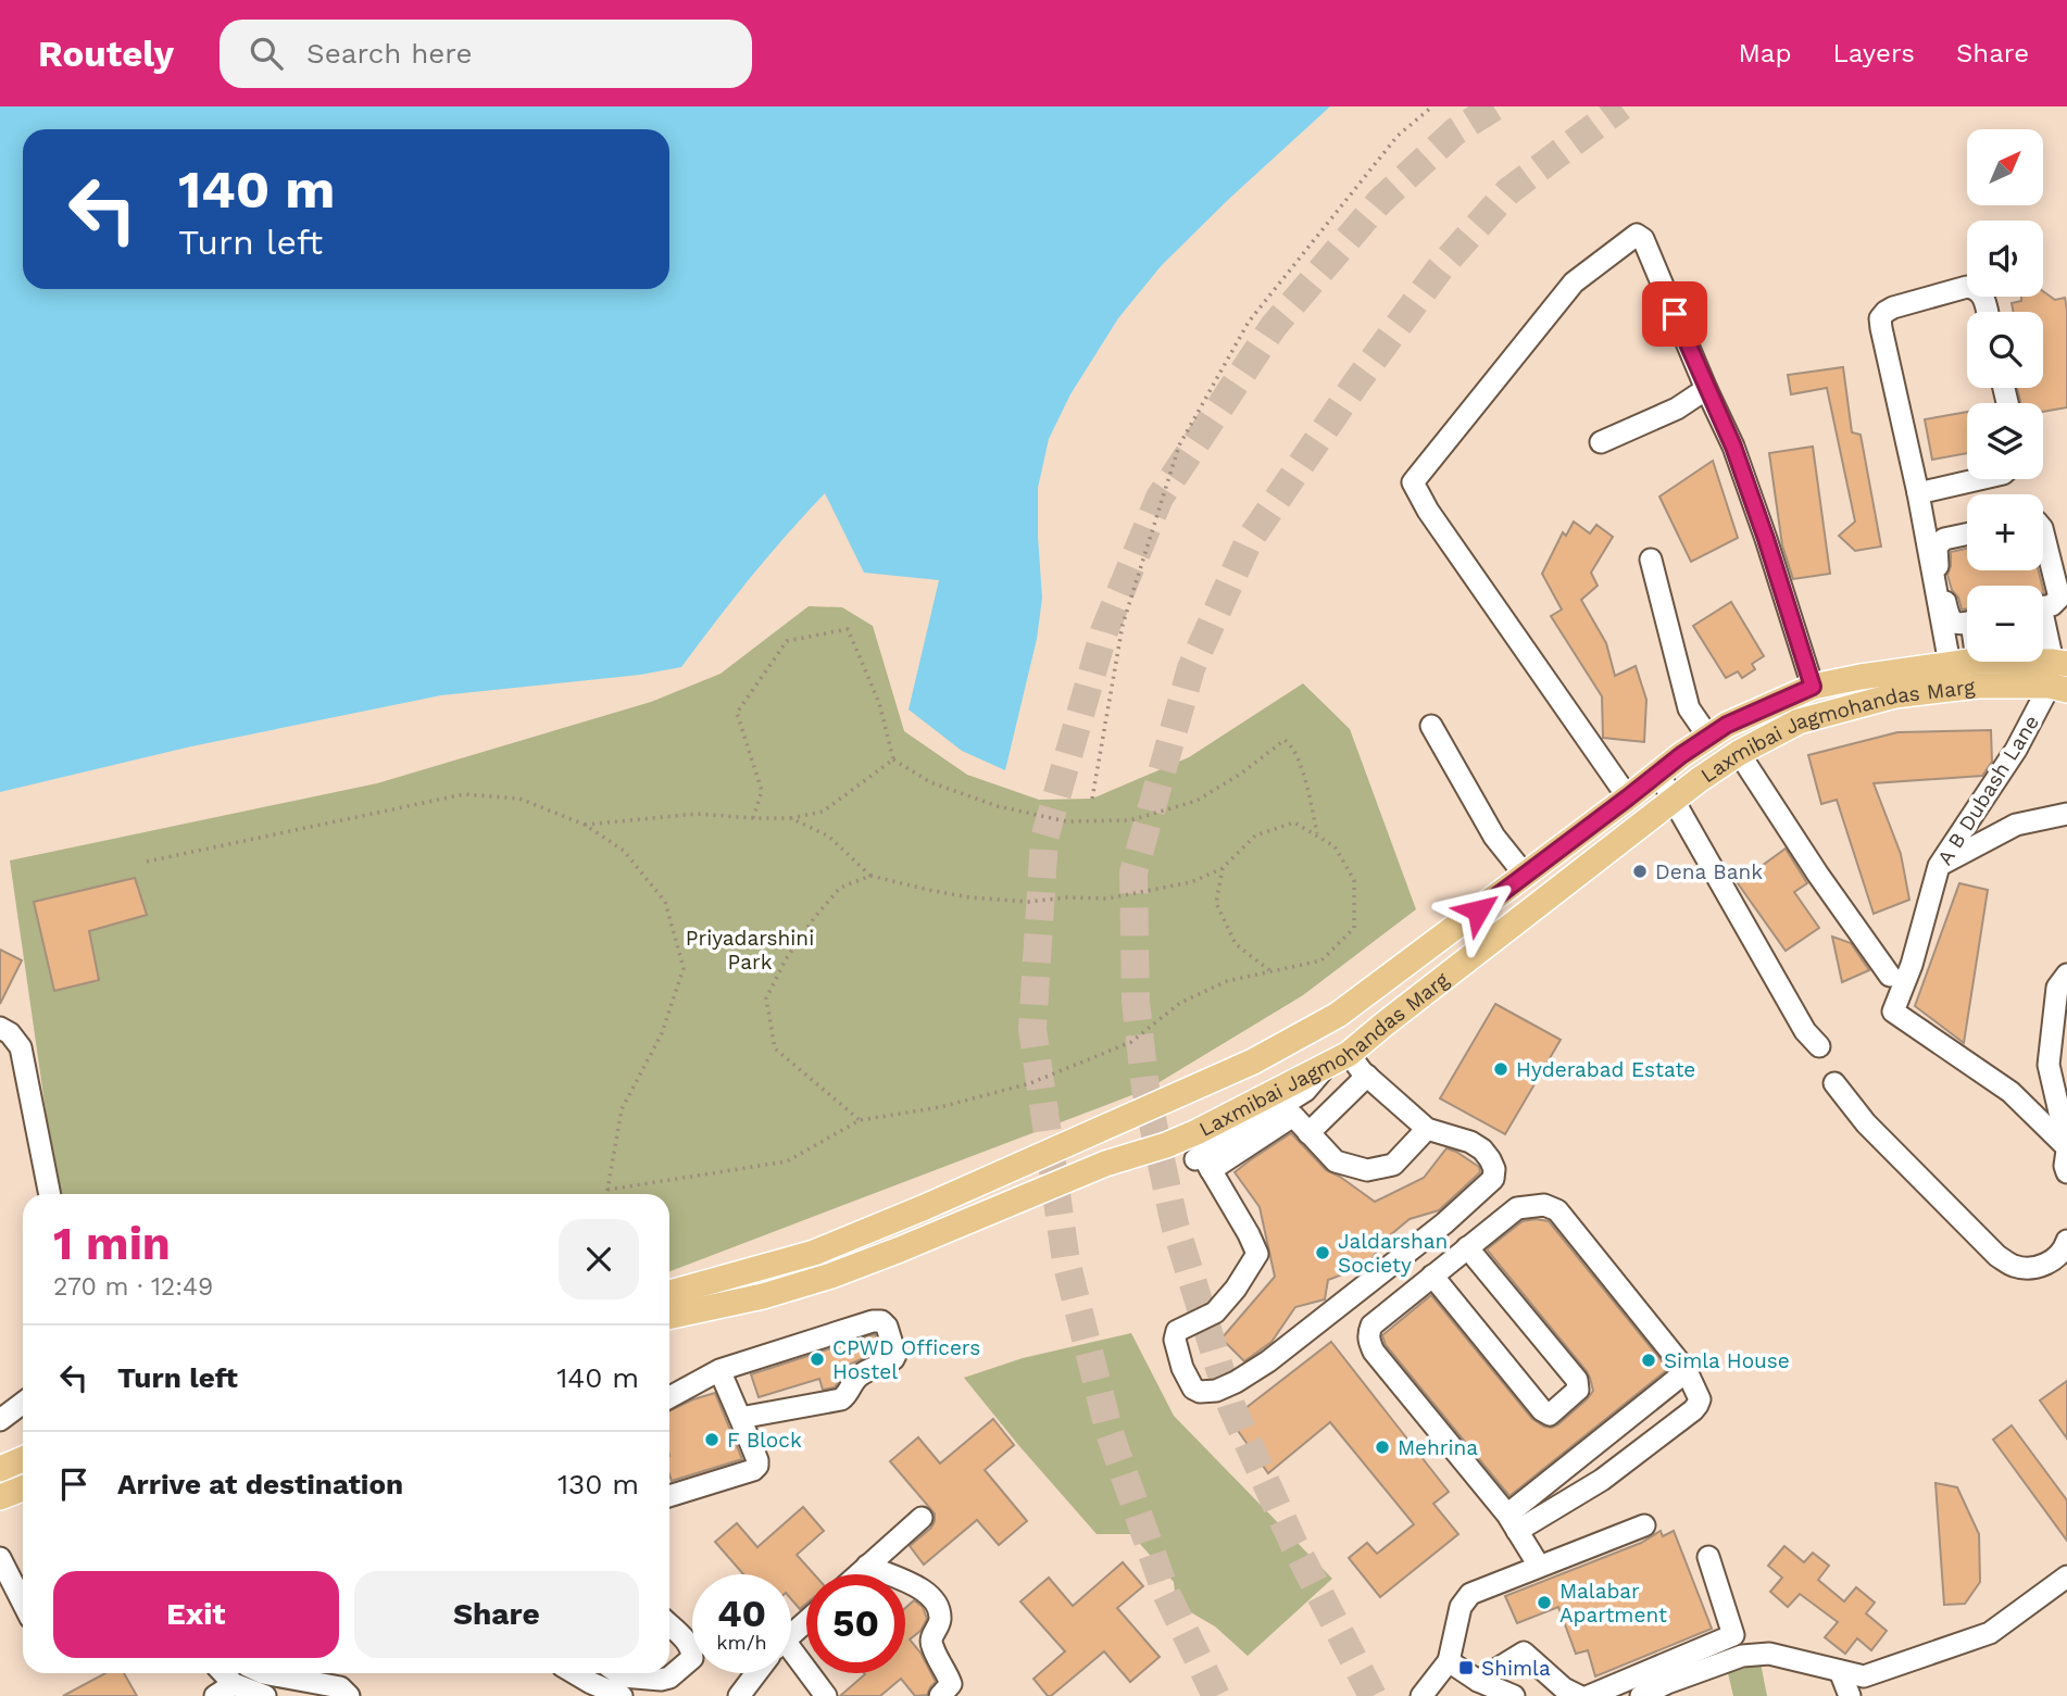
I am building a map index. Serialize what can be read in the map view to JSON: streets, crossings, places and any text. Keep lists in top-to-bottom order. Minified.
{"streets":{"main road":["Laxmibai Jagmohandas Marg"],"street":["A B Dubash Lane"]},"crossings":[["Laxmibai Jagmohandas Marg","A B Dubash Lane"]],"parks":["Priyadarshini Park"],"places":{"other":["Dena Bank","Hyderabad Estate","Jaldarshan Society","CPWD Officers Hostel","Simla House","F Block","Mehrina","Malabar Apartment"],"transit":["Shimla"]},"north":"top right","page":{"header":"Routely","search":"Search here","nav":["Map","Layers","Share"],"map_buttons":["+","−"],"turn":["140 m","Turn left"],"heading":["1 min","270 m · 12:49"],"list":[{"name":"Turn left","value":"140 m"},{"name":"Arrive at destination","value":"130 m"}],"buttons":["Exit","Share"],"speed":"40 km/h","limit":"50"}}
